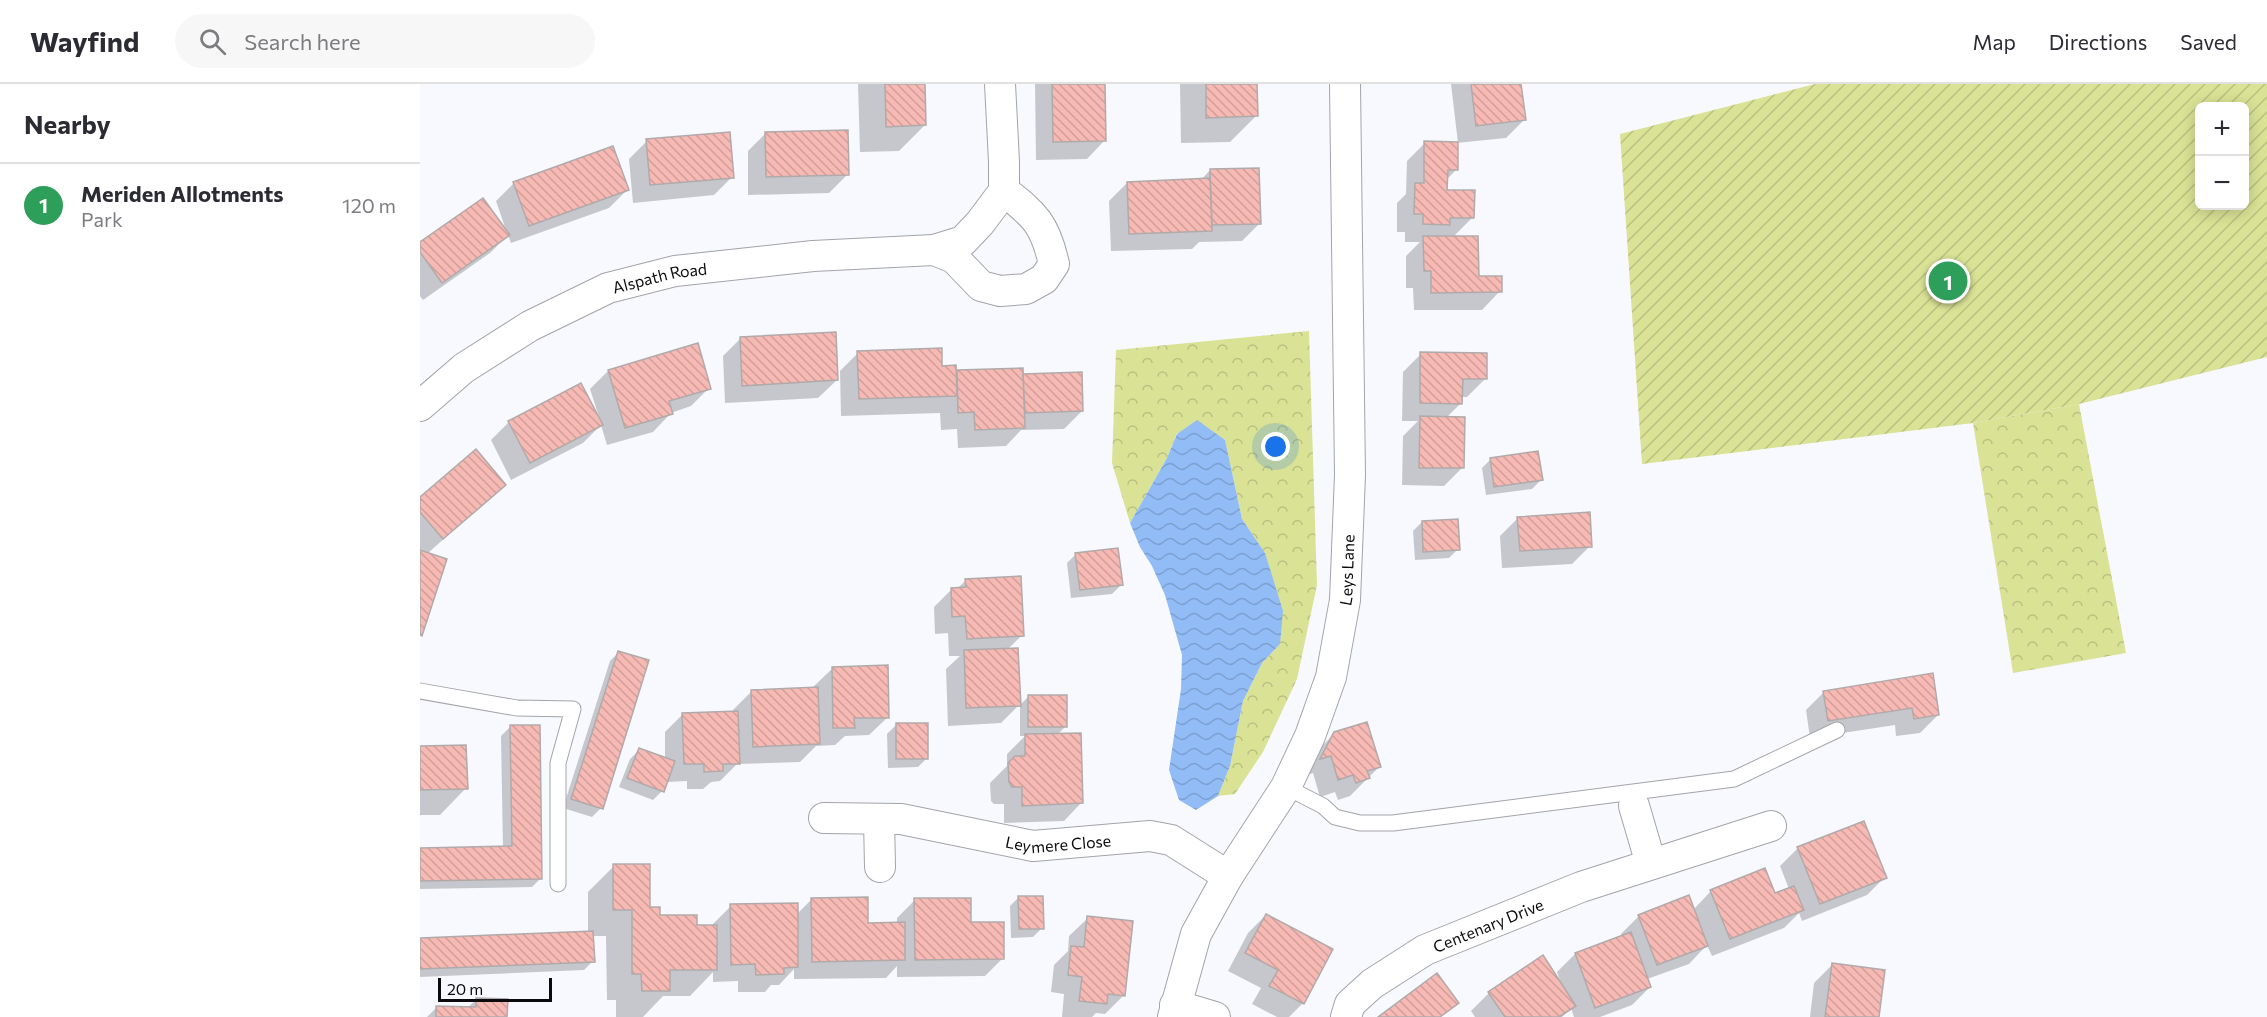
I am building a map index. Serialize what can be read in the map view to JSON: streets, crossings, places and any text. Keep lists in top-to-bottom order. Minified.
{"streets":{"street":["Alspath Road","Leys Lane","Leymere Close","Centenary Drive"]},"crossings":[["Leys Lane","Leymere Close"]],"scale_bar":"20 m","page":{"header":"Wayfind","search":"Search here","nav":["Map","Directions","Saved"],"heading":"Nearby","map_buttons":["+","−"],"list":[{"mark":"1","name":"Meriden Allotments","note":"Park","value":"120 m"}],"pins":"1","scale":"20 m"}}
